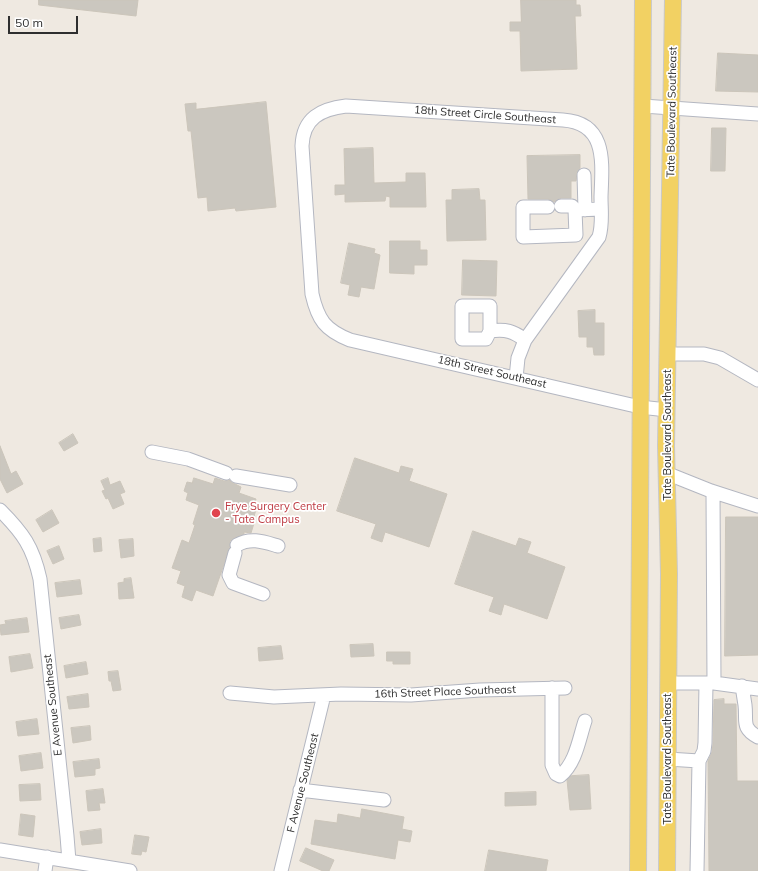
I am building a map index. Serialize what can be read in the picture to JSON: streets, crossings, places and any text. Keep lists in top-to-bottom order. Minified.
{"streets":{"main road":["Tate Boulevard Southeast"],"street":["18th Street Circle Southeast","18th Street Southeast","16th Street Place Southeast","E Avenue Southeast","F Avenue Southeast"]},"crossings":[["Tate Boulevard Southeast","18th Street Southeast"],["18th Street Circle Southeast","18th Street Southeast"],["16th Street Place Southeast","F Avenue Southeast"]],"places":["Frye Surgery Center - Tate Campus"],"scale_bar":"50 m"}
